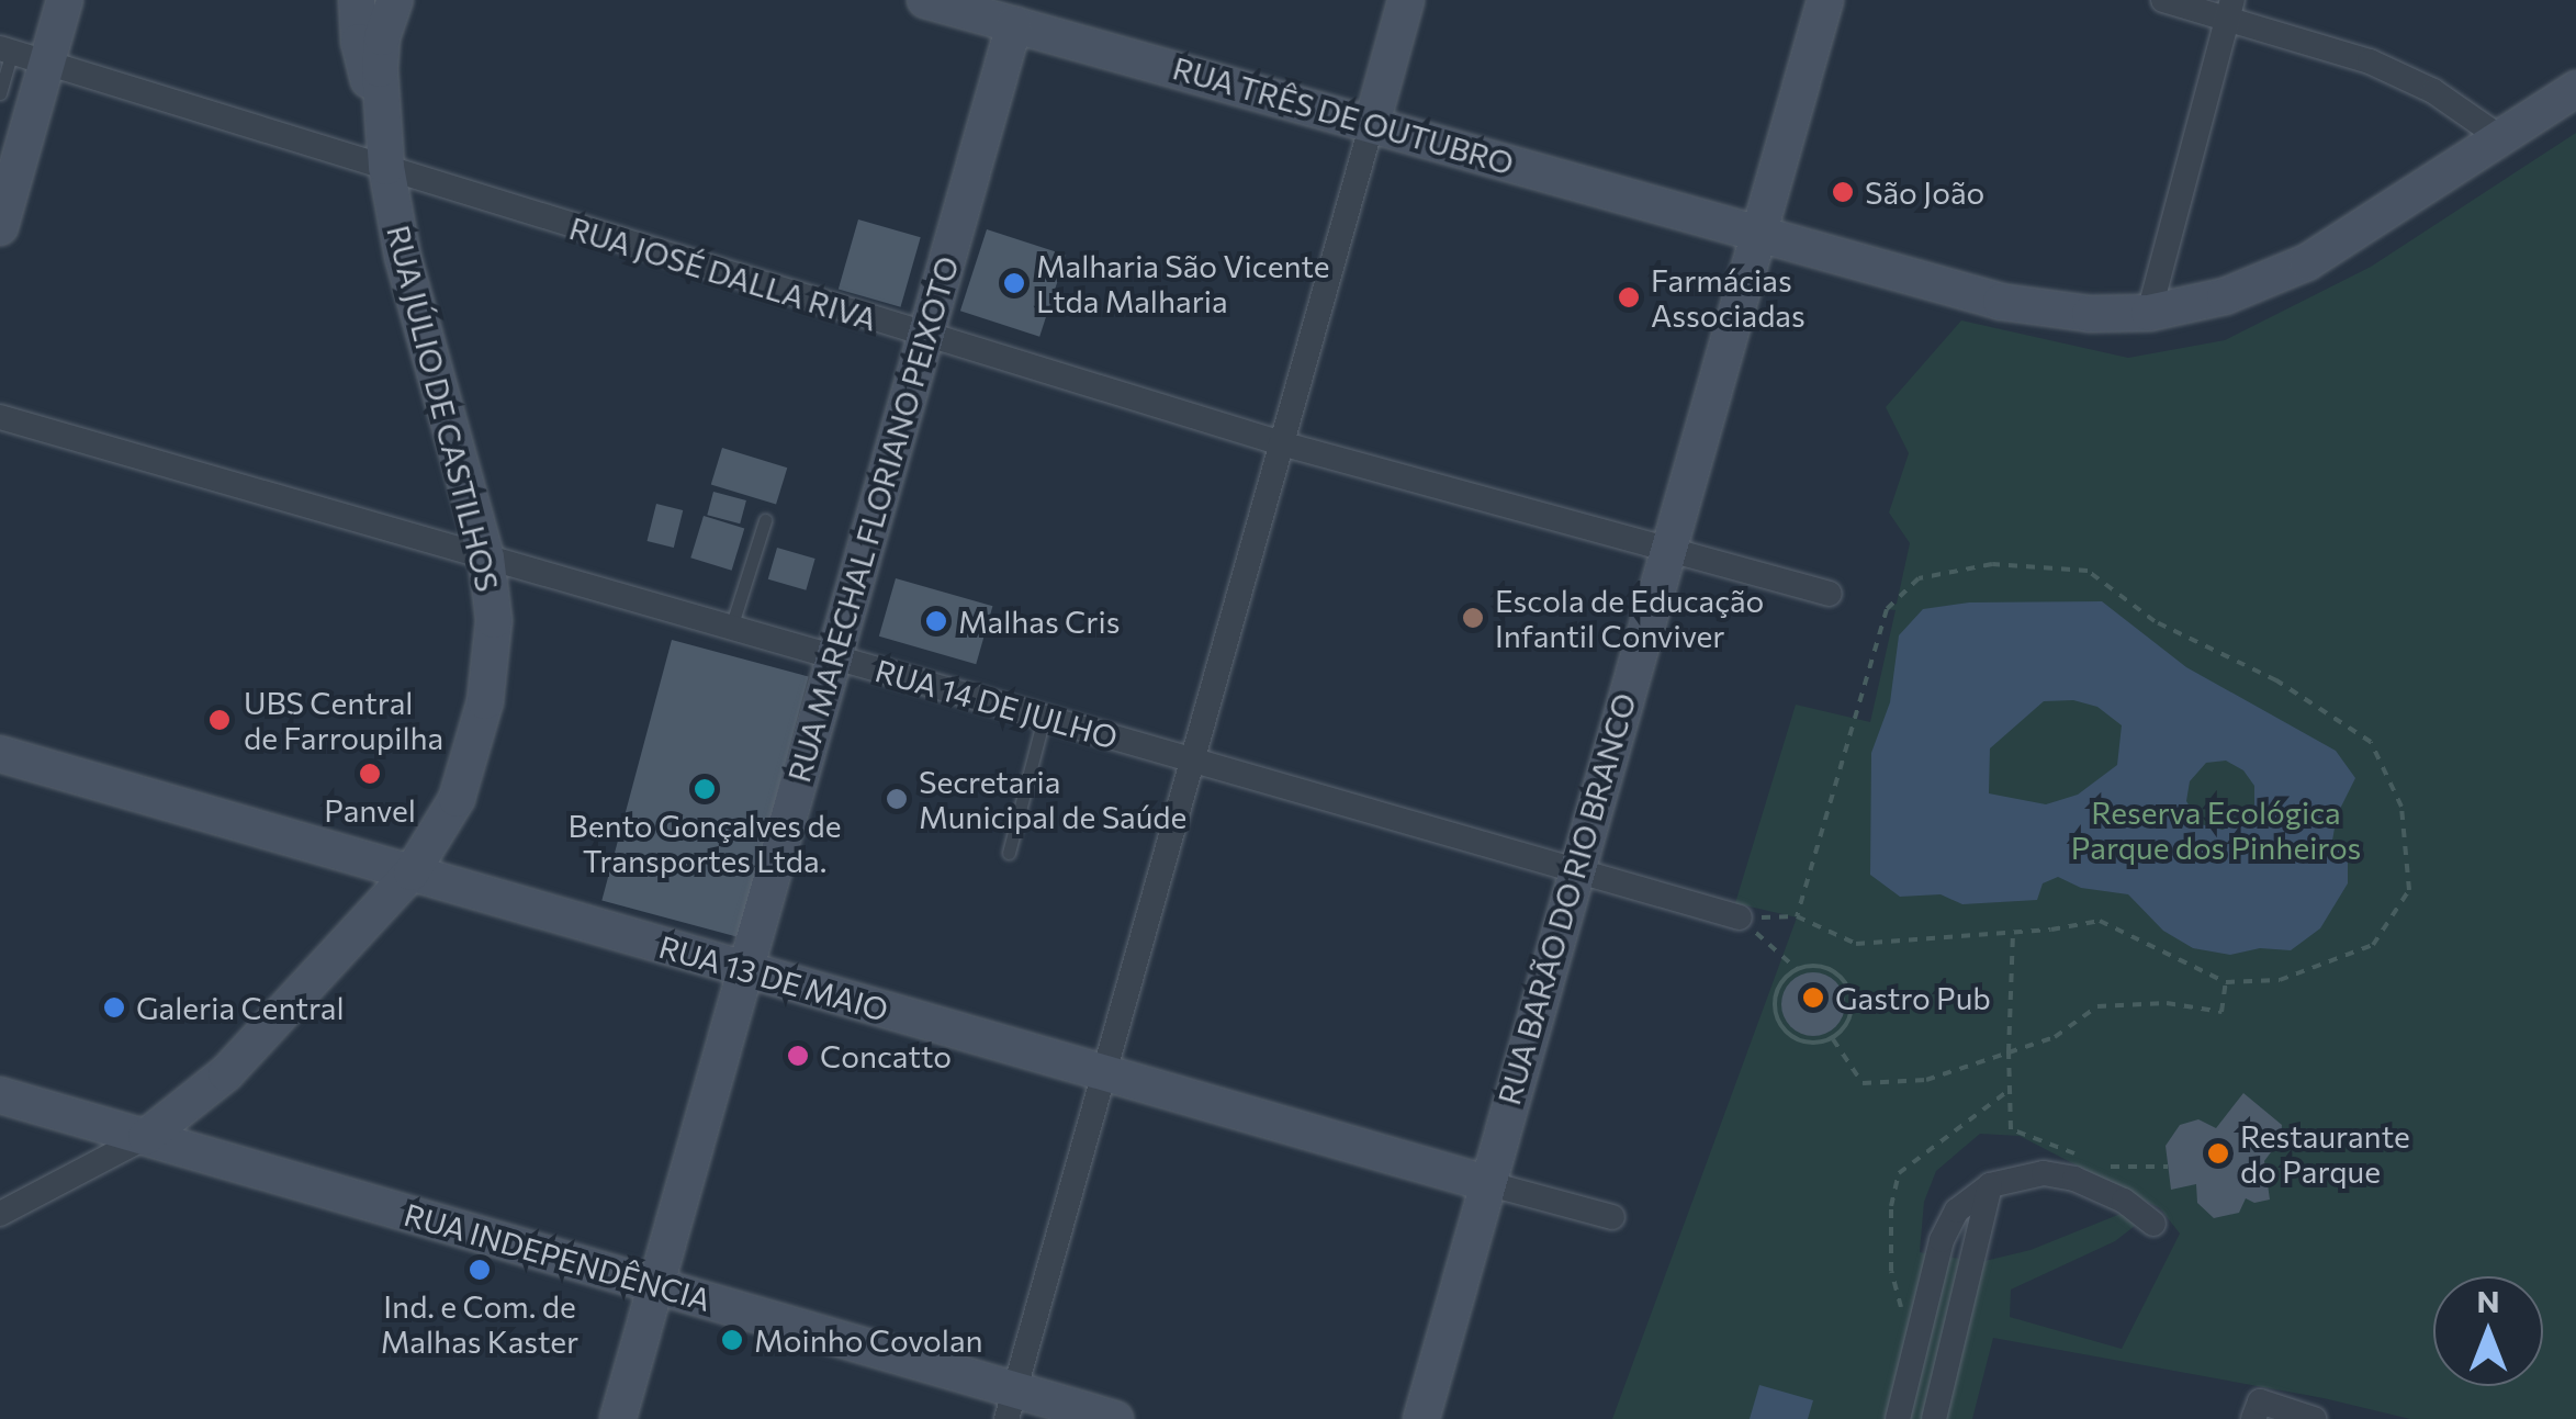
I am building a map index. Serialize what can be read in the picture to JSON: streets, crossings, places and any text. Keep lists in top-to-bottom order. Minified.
{"streets":{"street":["RUA TRÊS DE OUTUBRO","RUA JOSÉ DALLA RIVA","RUA JÚLIO DE CASTILHOS","RUA MARECHAL FLORIANO PEIXOTO","RUA 14 DE JULHO","RUA BARÃO DO RIO BRANCO","RUA 13 DE MAIO","RUA INDEPENDÊNCIA"]},"crossings":[["RUA TRÊS DE OUTUBRO","RUA MARECHAL FLORIANO PEIXOTO"],["RUA TRÊS DE OUTUBRO","RUA BARÃO DO RIO BRANCO"],["RUA JOSÉ DALLA RIVA","RUA JÚLIO DE CASTILHOS"],["RUA JOSÉ DALLA RIVA","RUA MARECHAL FLORIANO PEIXOTO"],["RUA JOSÉ DALLA RIVA","RUA BARÃO DO RIO BRANCO"],["RUA JÚLIO DE CASTILHOS","RUA 14 DE JULHO"],["RUA JÚLIO DE CASTILHOS","RUA 13 DE MAIO"],["RUA JÚLIO DE CASTILHOS","RUA INDEPENDÊNCIA"],["RUA MARECHAL FLORIANO PEIXOTO","RUA 14 DE JULHO"],["RUA MARECHAL FLORIANO PEIXOTO","RUA 13 DE MAIO"],["RUA MARECHAL FLORIANO PEIXOTO","RUA INDEPENDÊNCIA"],["RUA 14 DE JULHO","RUA BARÃO DO RIO BRANCO"],["RUA BARÃO DO RIO BRANCO","RUA 13 DE MAIO"]],"parks":["Reserva Ecológica Parque dos Pinheiros"],"places":["São João","Malharia São Vicente Ltda Malharia","Farmácias Associadas","Escola de Educação Infantil Conviver","Malhas Cris","UBS Central de Farroupilha","Panvel","Bento Gonçalves de Transportes Ltda.","Secretaria Municipal de Saúde","Gastro Pub","Galeria Central","Concatto","Restaurante do Parque","Ind. e Com. de Malhas Kaster","Moinho Covolan"],"north":"top"}
